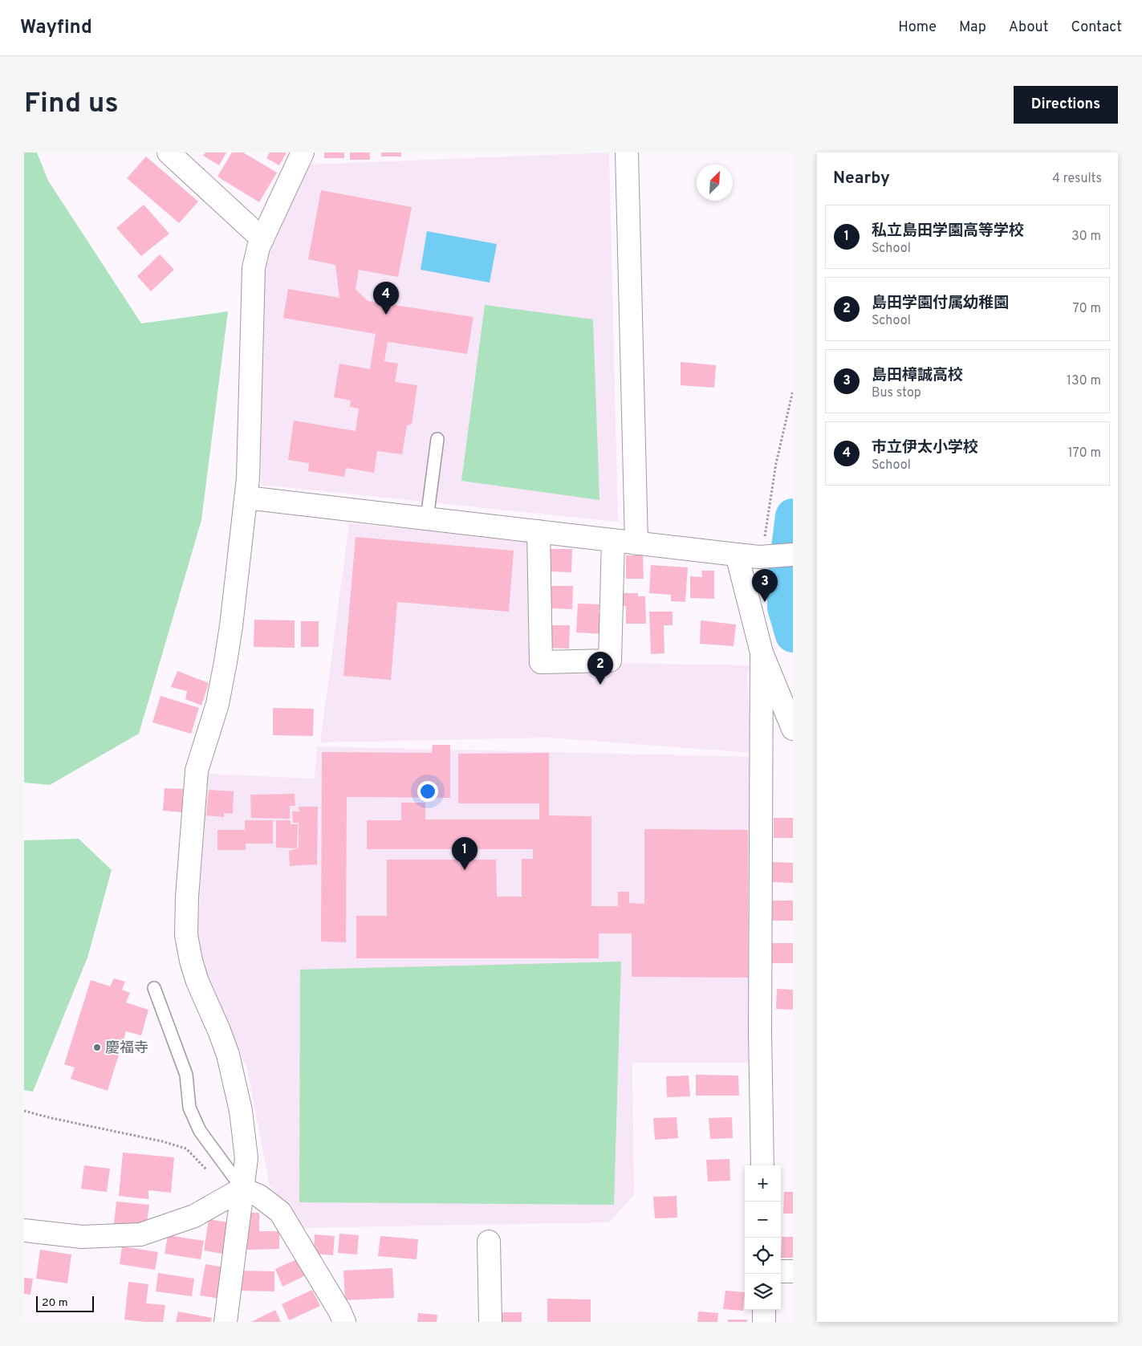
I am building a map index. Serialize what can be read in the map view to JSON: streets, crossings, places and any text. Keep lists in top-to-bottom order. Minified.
{"places":["慶福寺"],"scale_bar":"20 m","north":"top right","page":{"header":"Wayfind","nav":["Home","Map","About","Contact"],"buttons":"Directions","title":"Find us","heading":["Nearby","4 results"],"list":[{"mark":"1","name":"私立島田学園高等学校","note":"School","value":"30 m"},{"mark":"2","name":"島田学園付属幼稚園","note":"School","value":"70 m"},{"mark":"3","name":"島田樟誠高校","note":"Bus stop","value":"130 m"},{"mark":"4","name":"市立伊太小学校","note":"School","value":"170 m"}],"pins":["4","3","2","1"],"map_buttons":["+","−"],"scale":"20 m"}}
